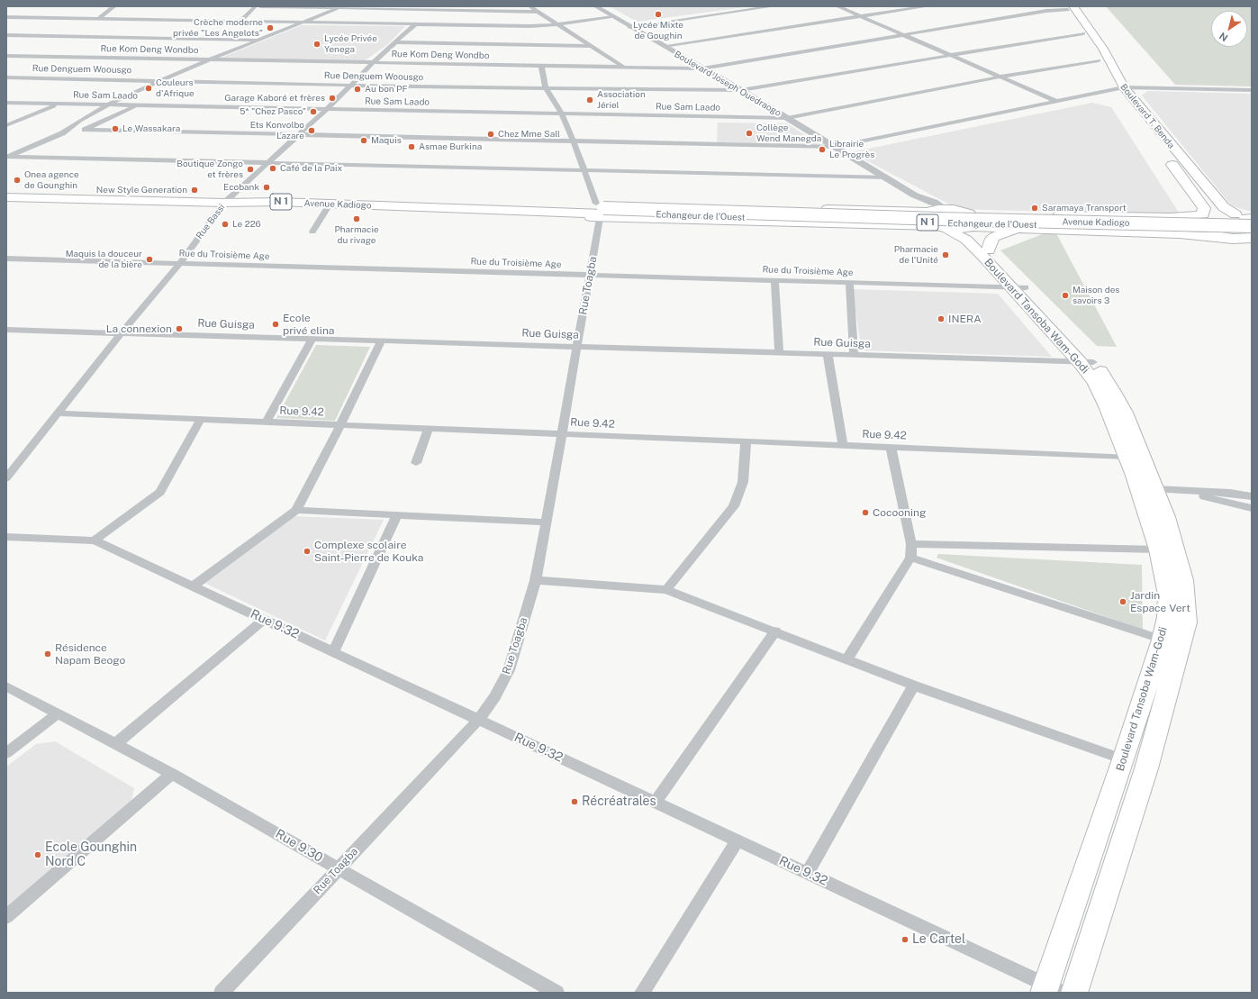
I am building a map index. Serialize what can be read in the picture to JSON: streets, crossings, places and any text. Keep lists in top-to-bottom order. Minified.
{"streets":{"highway":["Boulevard T. Benda","N 1","Avenue Kadiogo","Echangeur de l'Ouest"],"main road":["Boulevard Tansoba Wam-Godi"],"street":["Rue Kom Deng Wondbo","Rue Denguem Woousgo","Boulevard Joseph Ouedraogo","Rue Sam Laado","Rue Bassi","Rue du Troisième Age","Rue Toagba","Rue Guisga","Rue 9.42","Rue 9.32","Rue 9.30"]},"crossings":[["Rue Kom Deng Wondbo","Boulevard Joseph Ouedraogo"],["Rue Kom Deng Wondbo","Boulevard T. Benda"],["Rue Kom Deng Wondbo","Rue Bassi"],["Rue Denguem Woousgo","Boulevard Joseph Ouedraogo"],["Rue Denguem Woousgo","Boulevard T. Benda"],["Rue Denguem Woousgo","Rue Bassi"],["Boulevard Joseph Ouedraogo","Rue Sam Laado"],["Boulevard Joseph Ouedraogo","N 1"],["Boulevard Joseph Ouedraogo","Avenue Kadiogo"],["Boulevard Joseph Ouedraogo","Boulevard Tansoba Wam-Godi"],["Rue Sam Laado","Boulevard T. Benda"],["Rue Sam Laado","Rue Bassi"],["Boulevard T. Benda","N 1"],["Boulevard T. Benda","Avenue Kadiogo"],["N 1","Avenue Kadiogo"],["N 1","Echangeur de l'Ouest"],["N 1","Rue Toagba"],["N 1","Boulevard Tansoba Wam-Godi"],["Avenue Kadiogo","Rue Bassi"],["Avenue Kadiogo","Boulevard Tansoba Wam-Godi"],["Echangeur de l'Ouest","Rue Toagba"],["Rue Bassi","Rue du Troisième Age"],["Rue Bassi","Rue Guisga"],["Rue Bassi","Rue 9.42"],["Rue du Troisième Age","Rue Toagba"],["Rue du Troisième Age","Boulevard Tansoba Wam-Godi"],["Rue Toagba","Rue Guisga"],["Rue Toagba","Rue 9.42"],["Rue Toagba","Rue 9.32"],["Rue Toagba","Rue 9.30"],["Boulevard Tansoba Wam-Godi","Rue Guisga"],["Boulevard Tansoba Wam-Godi","Rue 9.42"],["Boulevard Tansoba Wam-Godi","Rue 9.32"]],"places":["Lycée Mixte de Goughin","Crèche moderne privée \"Les Angelots\"","Lycée Privée Yenega","Couleurs d'Afrique","Au bon PF","Garage Kaboré et frères","Association Jériel","5* \"Chez Pasco\"","Le Wassakara","Ets Konvolbo Lazare","Collège Wend Manegda","Chez Mme Sall","Maquis","Asmae Burkina","Librairie Le Progrès","Café de la Paix","Boutique Zongo et frères","Onea agence de Gounghin","Ecobank","New Style Generation","Saramaya Transport","Pharmacie du rivage","Le 226","Pharmacie de l'Unité","Maquis la douceur de la bière","Maison des savoirs 3","INERA","Ecole privé elina","La connexion","Cocooning","Complexe scolaire Saint-Pierre de Kouka","Jardin Espace Vert","Résidence Napam Beogo","Récréatrales","Ecole Gounghin Nord C","Le Cartel"],"north":"bottom left"}
